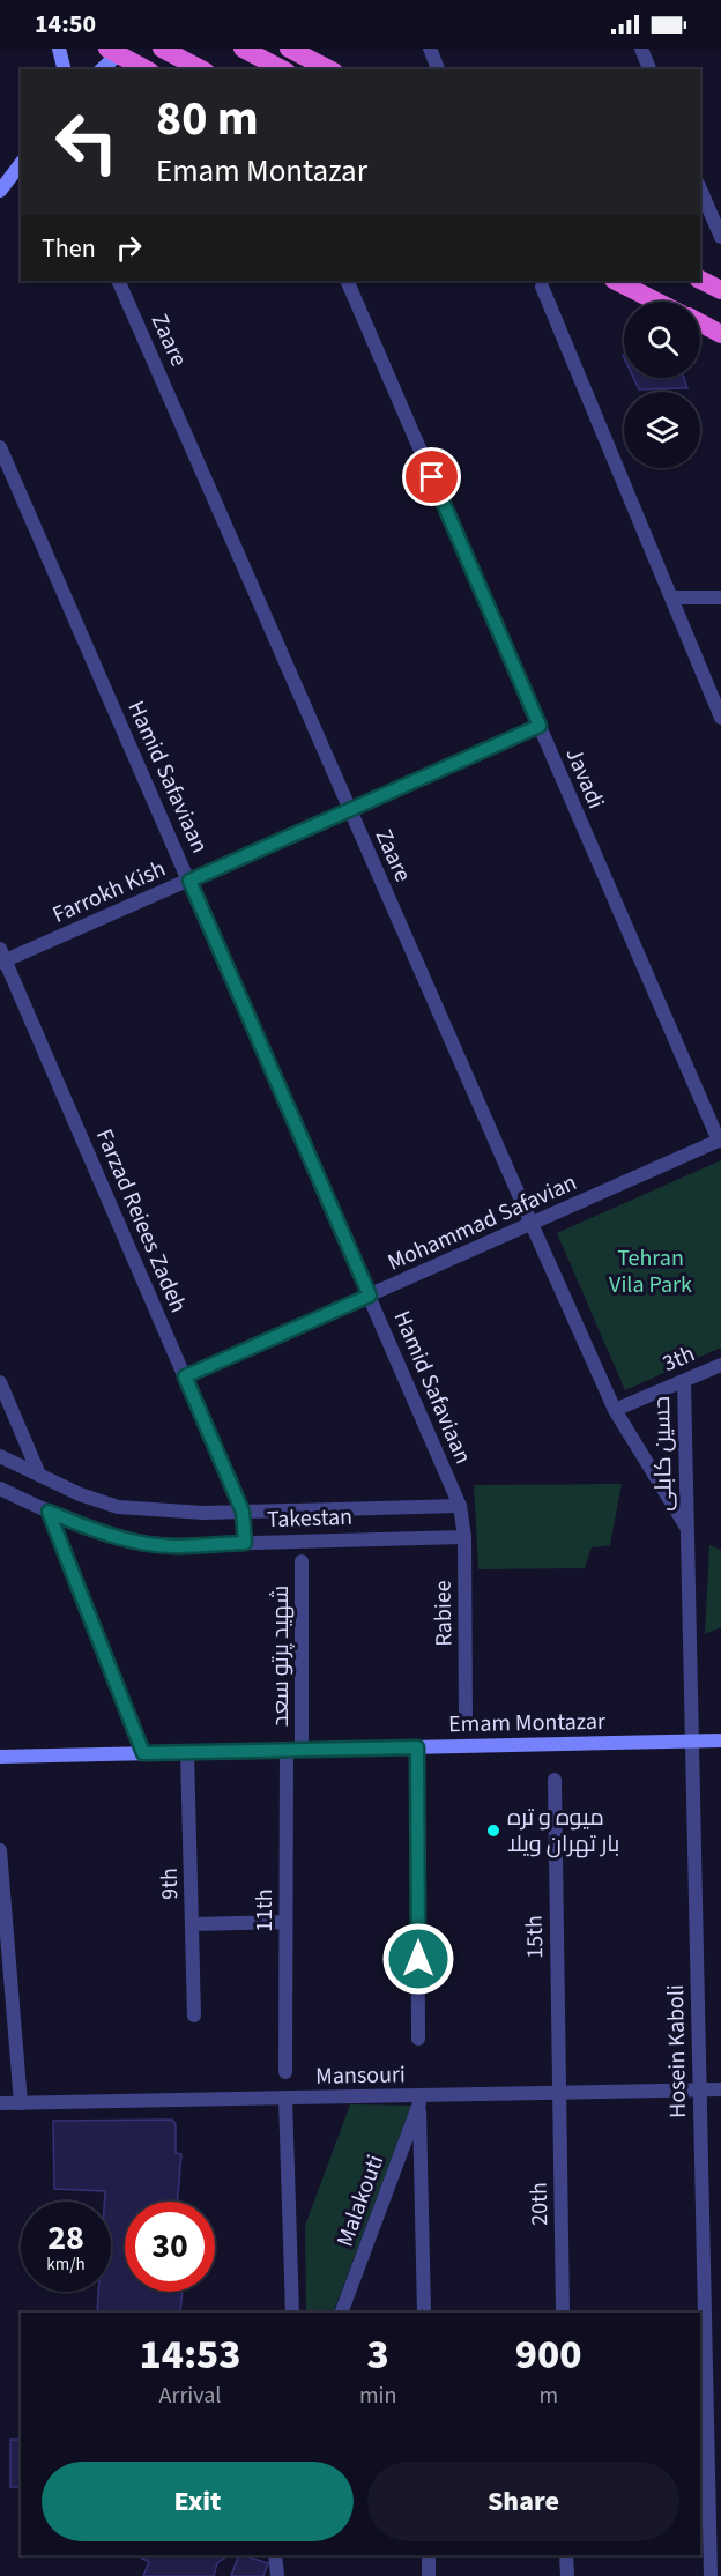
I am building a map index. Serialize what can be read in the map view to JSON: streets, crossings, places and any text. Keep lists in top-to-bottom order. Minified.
{"streets":{"main road":["Emam Montazar"],"street":["Zaare","Hamid Safaviaan","Javadi","Farrokh Kish","Farzad Reiees Zadeh","Mohammad Safavian","3th","حسین کابلی","Takestan","Rabiee","شهید پرتو سعد","9th","11th","15th","Hosein Kaboli","Mansouri","Malakouti","20th"]},"crossings":[["Zaare","Farrokh Kish"],["Zaare","Mohammad Safavian"],["Zaare","3th"],["Zaare","حسین کابلی"],["Zaare","Hosein Kaboli"],["Hamid Safaviaan","Farrokh Kish"],["Hamid Safaviaan","Mohammad Safavian"],["Hamid Safaviaan","Takestan"],["Hamid Safaviaan","Rabiee"],["Javadi","Farrokh Kish"],["Javadi","Mohammad Safavian"],["Farrokh Kish","Farzad Reiees Zadeh"],["Farzad Reiees Zadeh","Mohammad Safavian"],["Farzad Reiees Zadeh","Takestan"],["3th","حسین کابلی"],["حسین کابلی","Hosein Kaboli"],["Takestan","Rabiee"],["شهید پرتو سعد","Emam Montazar"],["Emam Montazar","9th"],["Emam Montazar","11th"],["Emam Montazar","Hosein Kaboli"],["15th","Mansouri"],["15th","20th"],["Hosein Kaboli","Mansouri"],["Mansouri","Malakouti"],["Mansouri","20th"]],"parks":["Tehran Vila Park"],"places":["میوه و تره بار تهران ویلا"],"page":{"status":"14:50","turn":["80 m","Emam Montazar"],"then":"Then","speed":"28 km/h","limit":"30","eta":["14:53","Arrival","3","min","900","m"],"buttons":["Exit","Share"]}}
